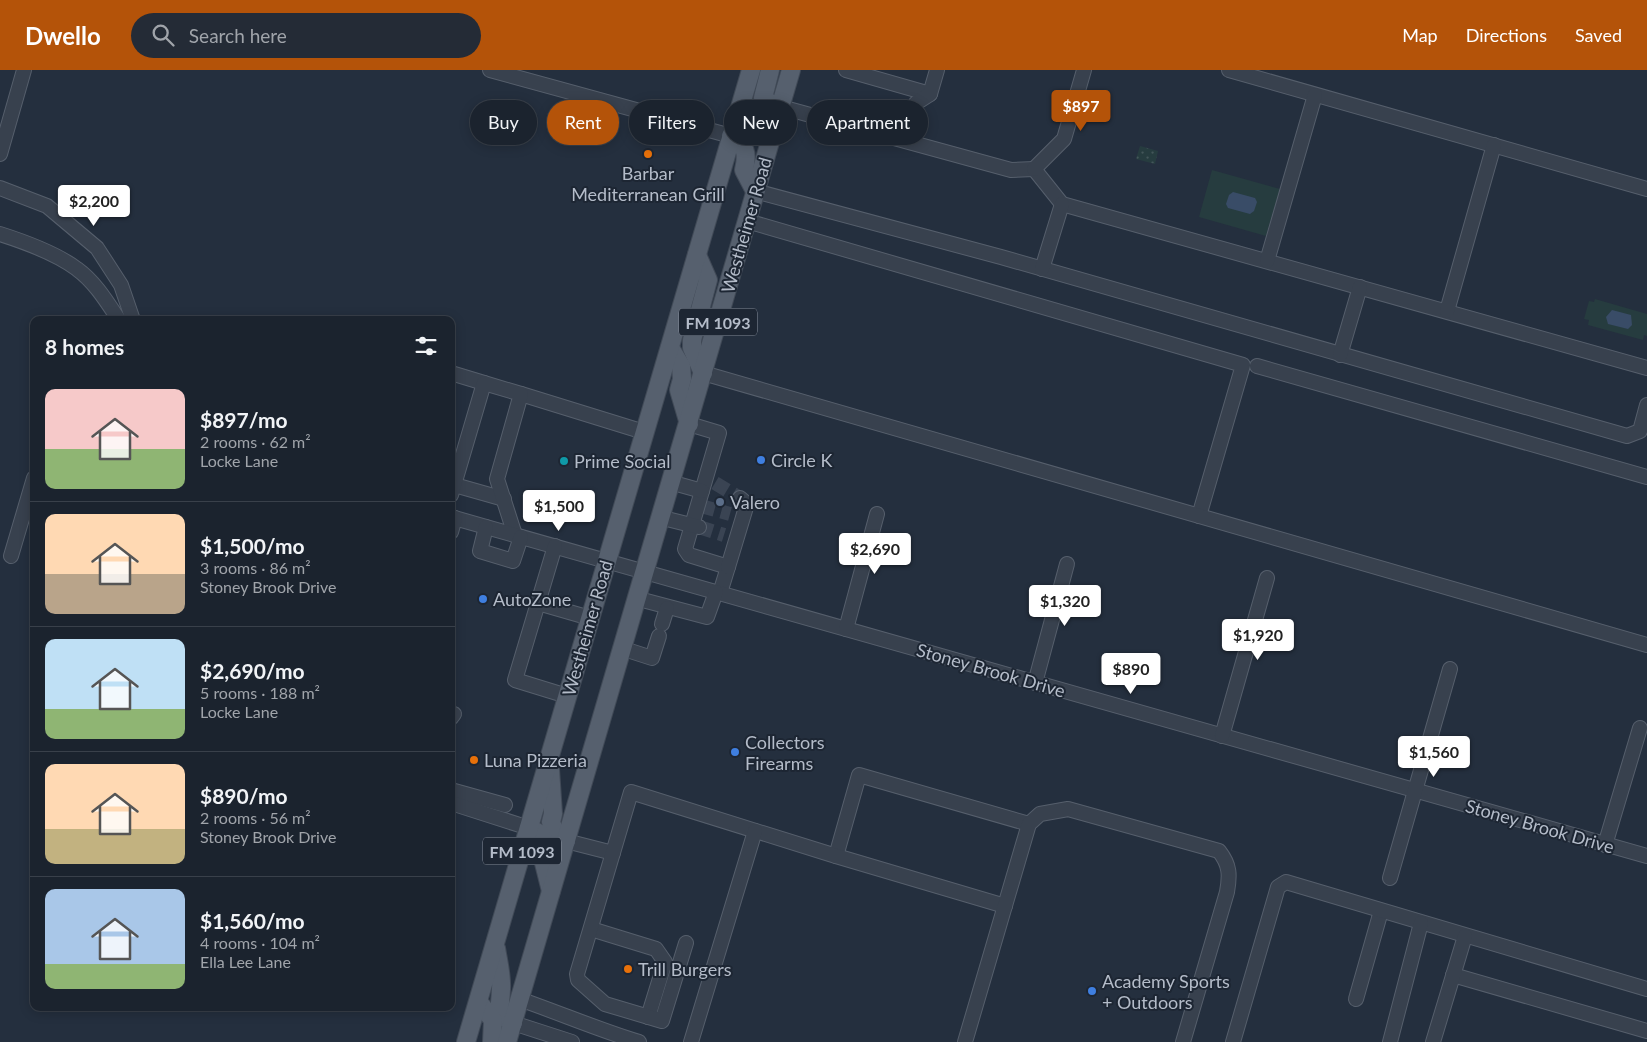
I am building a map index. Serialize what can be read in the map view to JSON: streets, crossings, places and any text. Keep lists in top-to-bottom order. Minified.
{"streets":{"main road":["Westheimer Road","FM 1093"],"street":["Stoney Brook Drive"]},"crossings":[["Westheimer Road","Stoney Brook Drive"]],"places":["Barbar Mediterranean Grill","Circle K","Prime Social","Valero","AutoZone","Collectors Firearms","Luna Pizzeria","Trill Burgers","Academy Sports + Outdoors"],"page":{"header":"Dwello","search":"Search here","nav":["Map","Directions","Saved"],"price":["$897","$2,200","$1,500","$2,690","$1,320","$1,920","$890","$1,560"],"chip":["Buy","Rent","Filters","New","Apartment"],"heading":"8 homes","list":[{"name":"$897/mo","note":"2 rooms · 62 m² · Locke Lane"},{"name":"$1,500/mo","note":"3 rooms · 86 m² · Stoney Brook Drive"},{"name":"$2,690/mo","note":"5 rooms · 188 m² · Locke Lane"},{"name":"$890/mo","note":"2 rooms · 56 m² · Stoney Brook Drive"},{"name":"$1,560/mo","note":"4 rooms · 104 m² · Ella Lee Lane"}]}}
